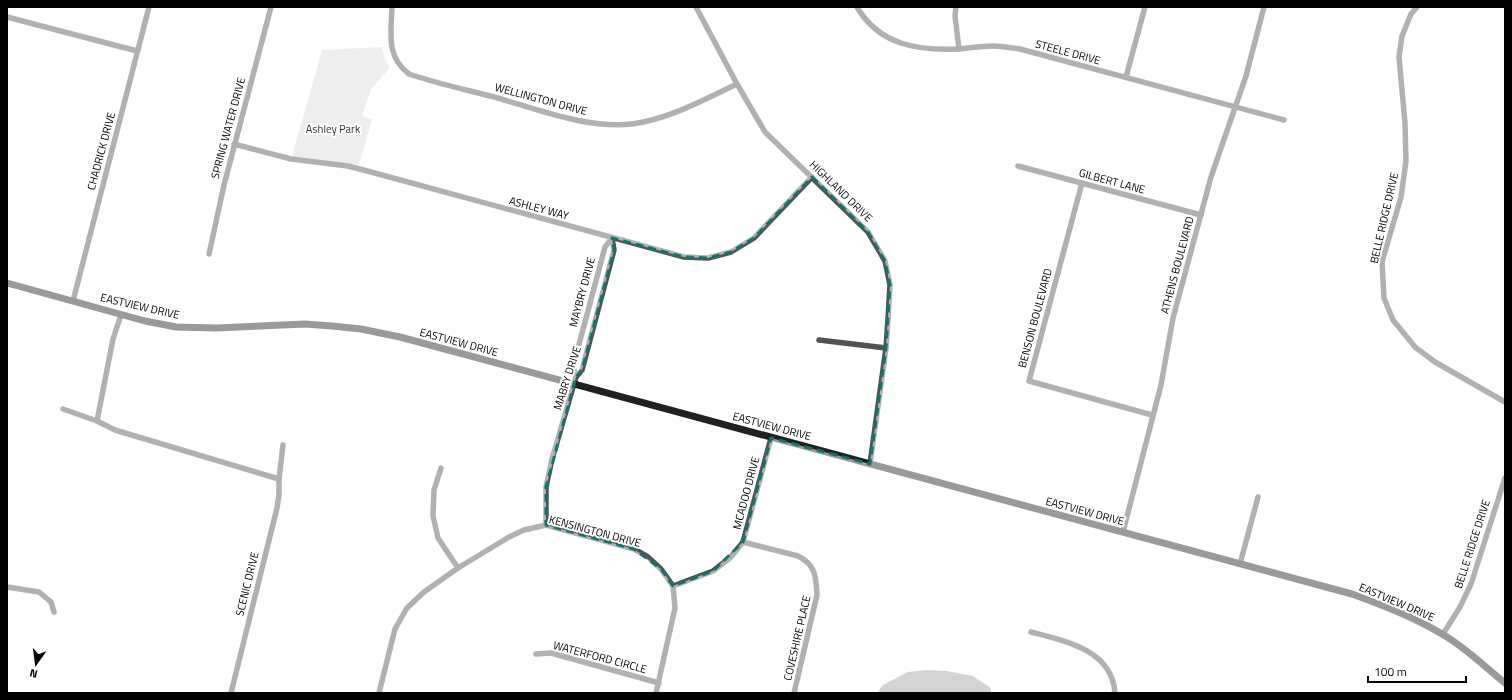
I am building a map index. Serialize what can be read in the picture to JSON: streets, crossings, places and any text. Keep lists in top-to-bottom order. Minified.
{"streets":{"street":["STEELE DRIVE","WELLINGTON DRIVE","SPRING WATER DRIVE","CHADRICK DRIVE","GILBERT LANE","HIGHLAND DRIVE","ASHLEY WAY","BELLE RIDGE DRIVE","ATHENS BOULEVARD","MAYBRY DRIVE","EASTVIEW DRIVE","BENSON BOULEVARD","MABRY DRIVE","MCADOO DRIVE","KENSINGTON DRIVE","SCENIC DRIVE","COVESHIRE PLACE","WATERFORD CIRCLE"]},"crossings":[["STEELE DRIVE","ATHENS BOULEVARD"],["WELLINGTON DRIVE","HIGHLAND DRIVE"],["SPRING WATER DRIVE","ASHLEY WAY"],["CHADRICK DRIVE","EASTVIEW DRIVE"],["GILBERT LANE","ATHENS BOULEVARD"],["GILBERT LANE","BENSON BOULEVARD"],["HIGHLAND DRIVE","ASHLEY WAY"],["HIGHLAND DRIVE","EASTVIEW DRIVE"],["ASHLEY WAY","MAYBRY DRIVE"],["ASHLEY WAY","MABRY DRIVE"],["BELLE RIDGE DRIVE","EASTVIEW DRIVE"],["ATHENS BOULEVARD","EASTVIEW DRIVE"],["ATHENS BOULEVARD","BENSON BOULEVARD"],["MAYBRY DRIVE","MABRY DRIVE"],["EASTVIEW DRIVE","MABRY DRIVE"],["EASTVIEW DRIVE","MCADOO DRIVE"],["MABRY DRIVE","KENSINGTON DRIVE"],["MCADOO DRIVE","KENSINGTON DRIVE"],["MCADOO DRIVE","COVESHIRE PLACE"]],"parks":["Ashley Park"],"scale_bar":"100 m","north":"bottom"}
